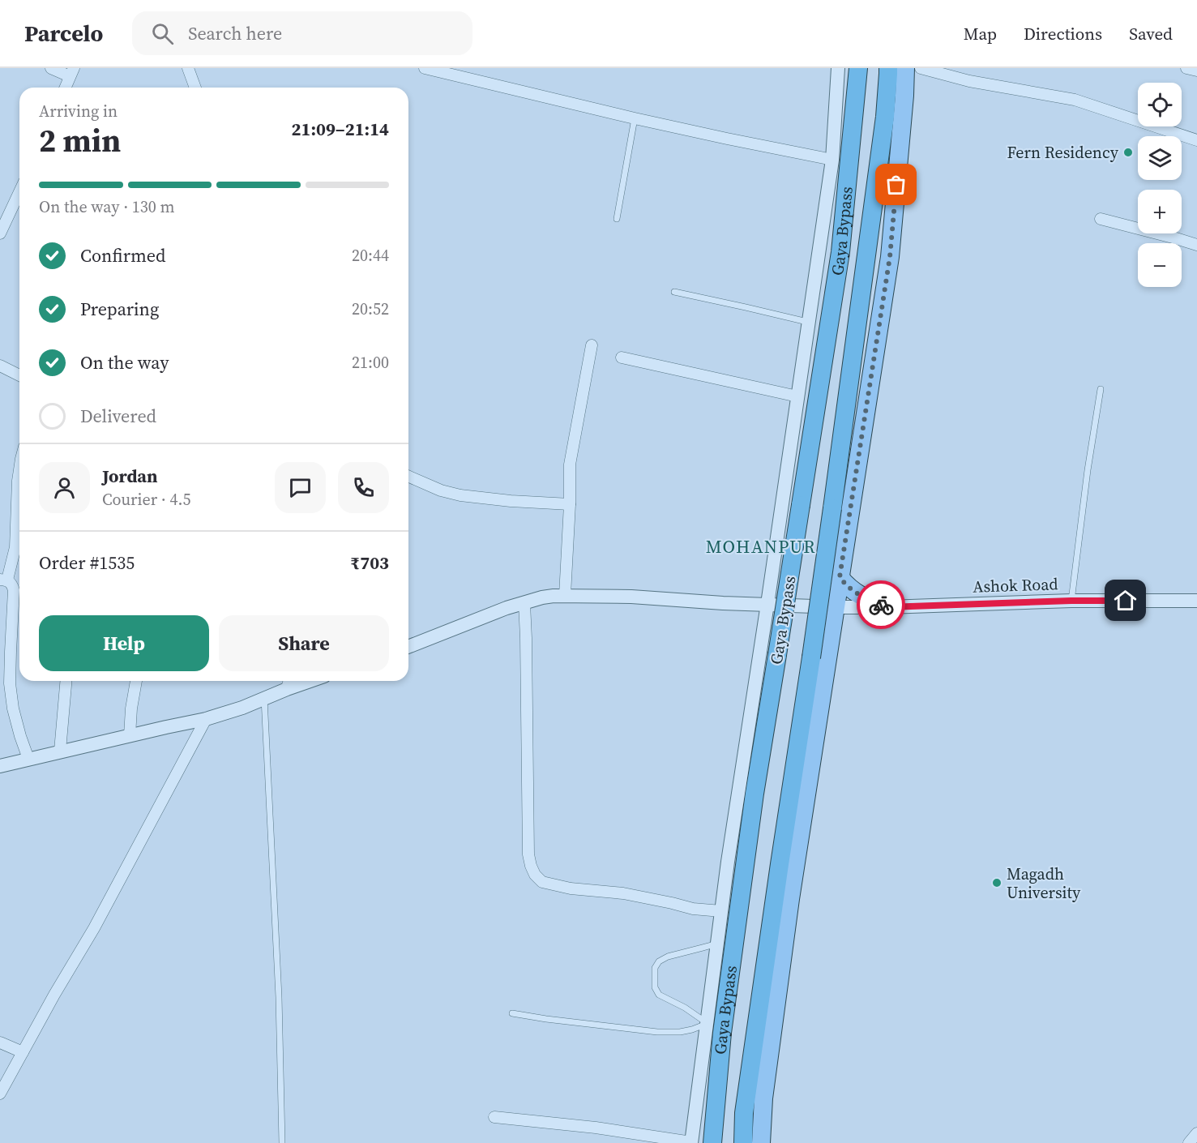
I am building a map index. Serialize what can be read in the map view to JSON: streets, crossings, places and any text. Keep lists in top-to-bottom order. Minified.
{"streets":{"highway":["Gaya Bypass"],"street":["Ashok Road"]},"districts":["MOHANPUR"],"places":["Fern Residency","Magadh University"],"page":{"header":"Parcelo","search":"Search here","nav":["Map","Directions","Saved"],"map_buttons":["+","−"],"heading":["2 min","Arriving in","21:09–21:14"],"panel":["Jordan","Courier · 4.5","Order #1535","₹703"],"bar":"On the way · 130 m","list":[["Confirmed","20:44"],["Preparing","20:52"],["On the way","21:00"],"Delivered"],"buttons":["Help","Share"]}}
